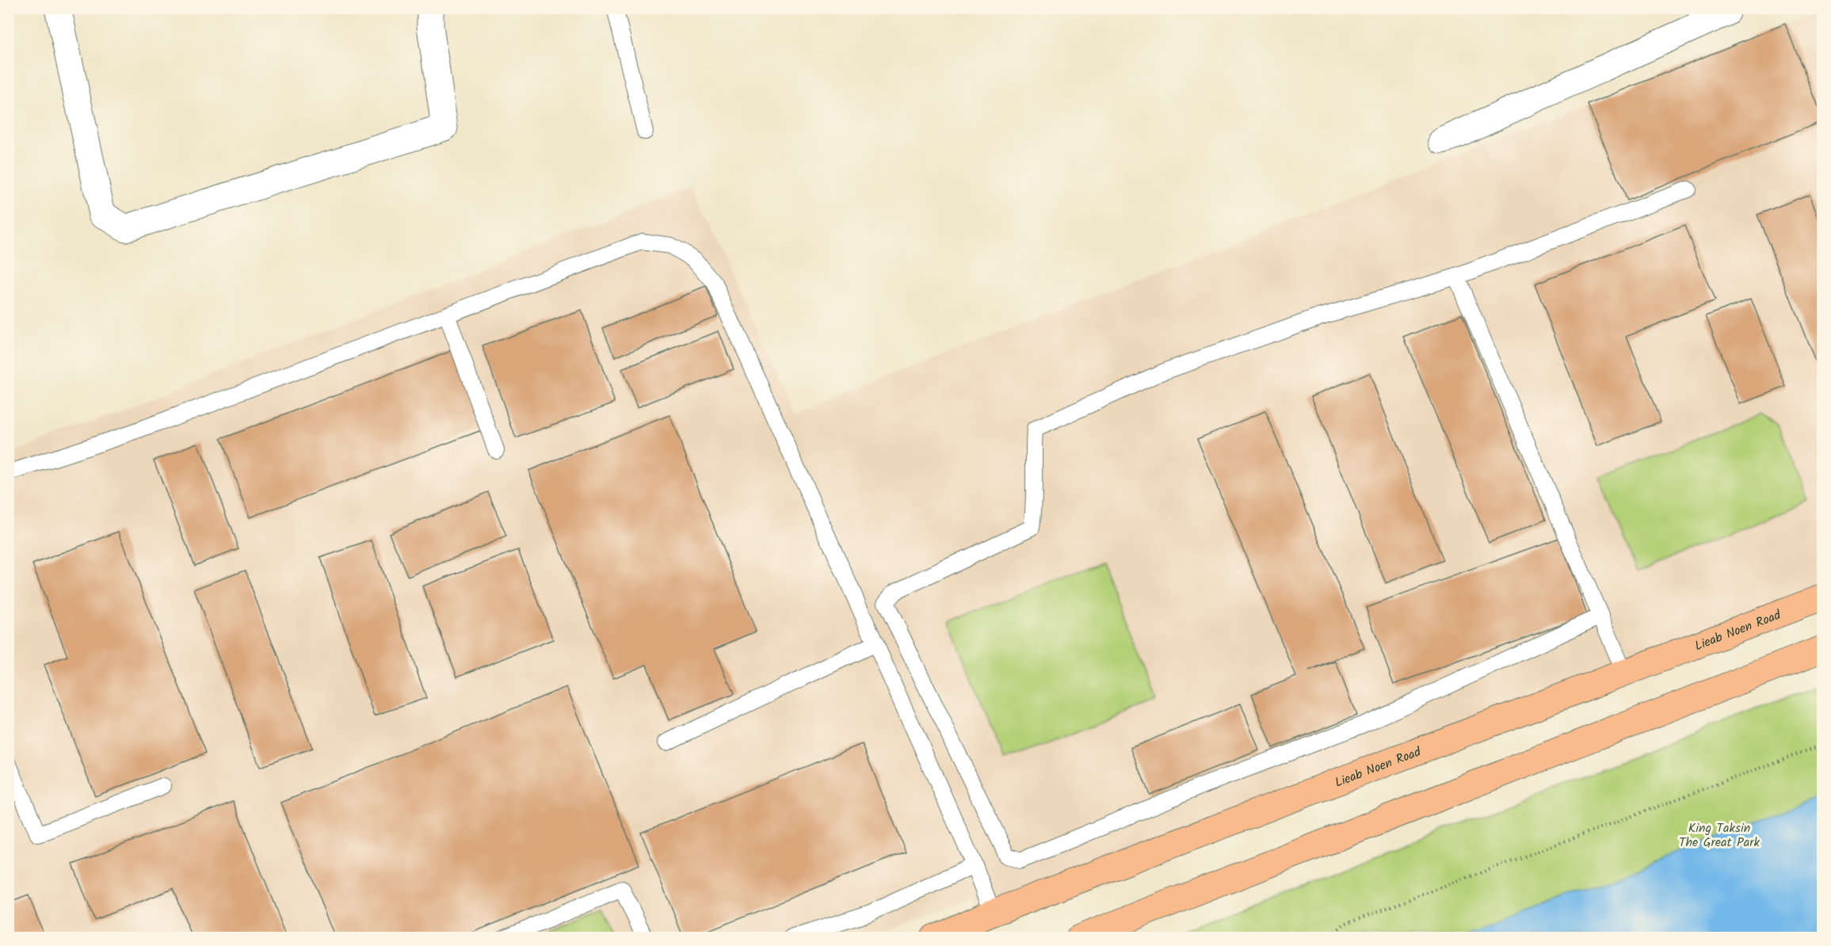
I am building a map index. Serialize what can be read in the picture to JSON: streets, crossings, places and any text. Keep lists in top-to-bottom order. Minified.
{"streets":{"main road":["Lieab Noen Road"]},"parks":["King Taksin The Great Park"]}
